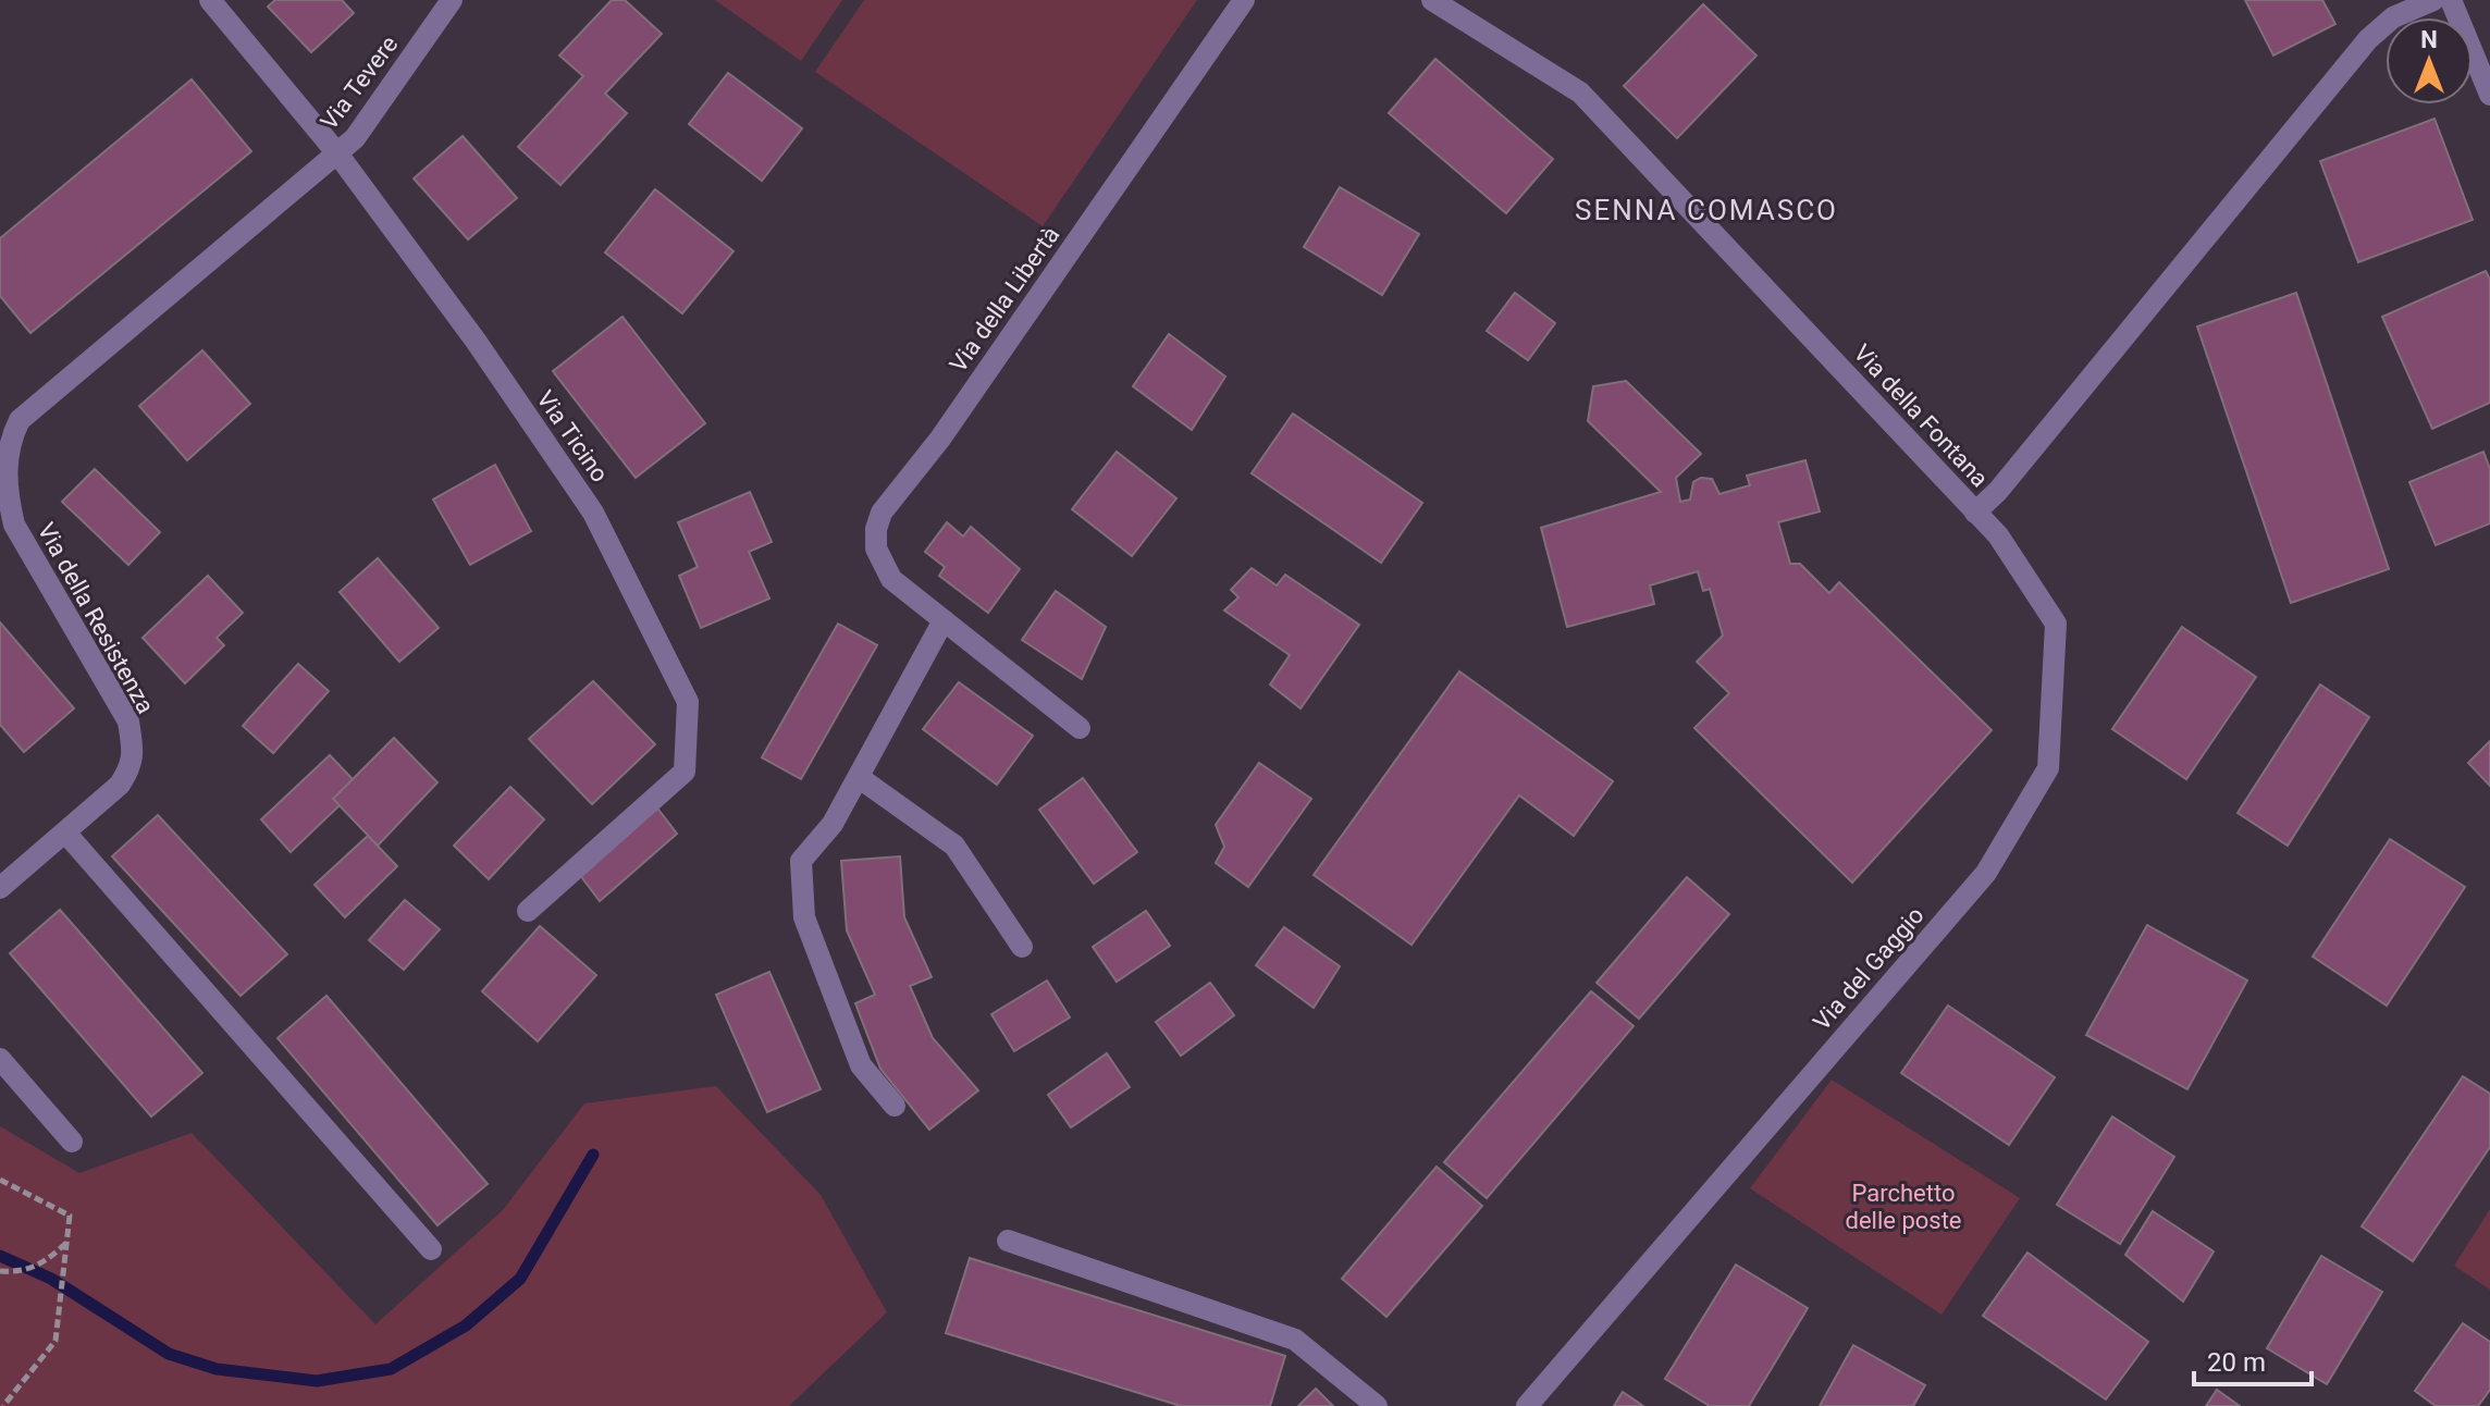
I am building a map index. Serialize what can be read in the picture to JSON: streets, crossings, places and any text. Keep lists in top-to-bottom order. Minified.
{"streets":{"street":["Via Tevere","Via della Libertà","Via della Fontana","Via Ticino","Via della Resistenza","Via del Gaggio"]},"crossings":[["Via Tevere","Via Ticino"],["Via Tevere","Via della Resistenza"],["Via della Fontana","Via del Gaggio"],["Via Ticino","Via della Resistenza"]],"districts":["SENNA COMASCO"],"parks":["Parchetto delle poste"],"scale_bar":"20 m","north":"top"}
